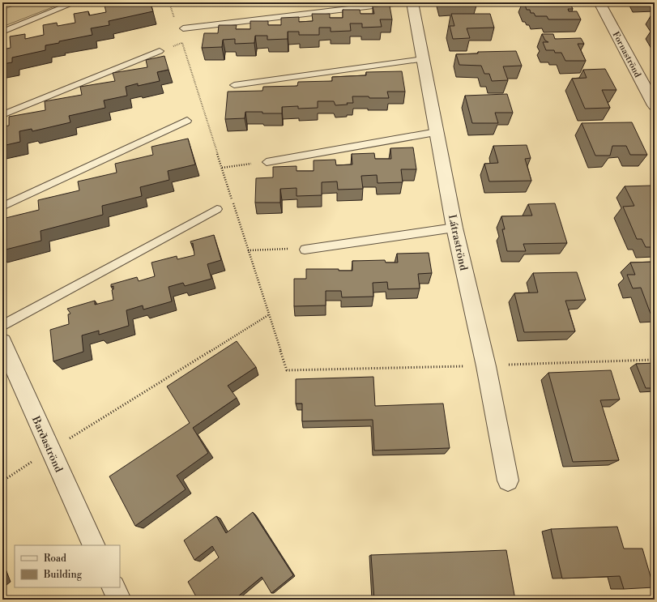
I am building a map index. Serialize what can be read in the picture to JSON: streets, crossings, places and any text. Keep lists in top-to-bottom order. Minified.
{"streets":{"street":["Fornaströnd","Látraströnd","Barðaströnd"]},"legend":["Road","Building"]}
